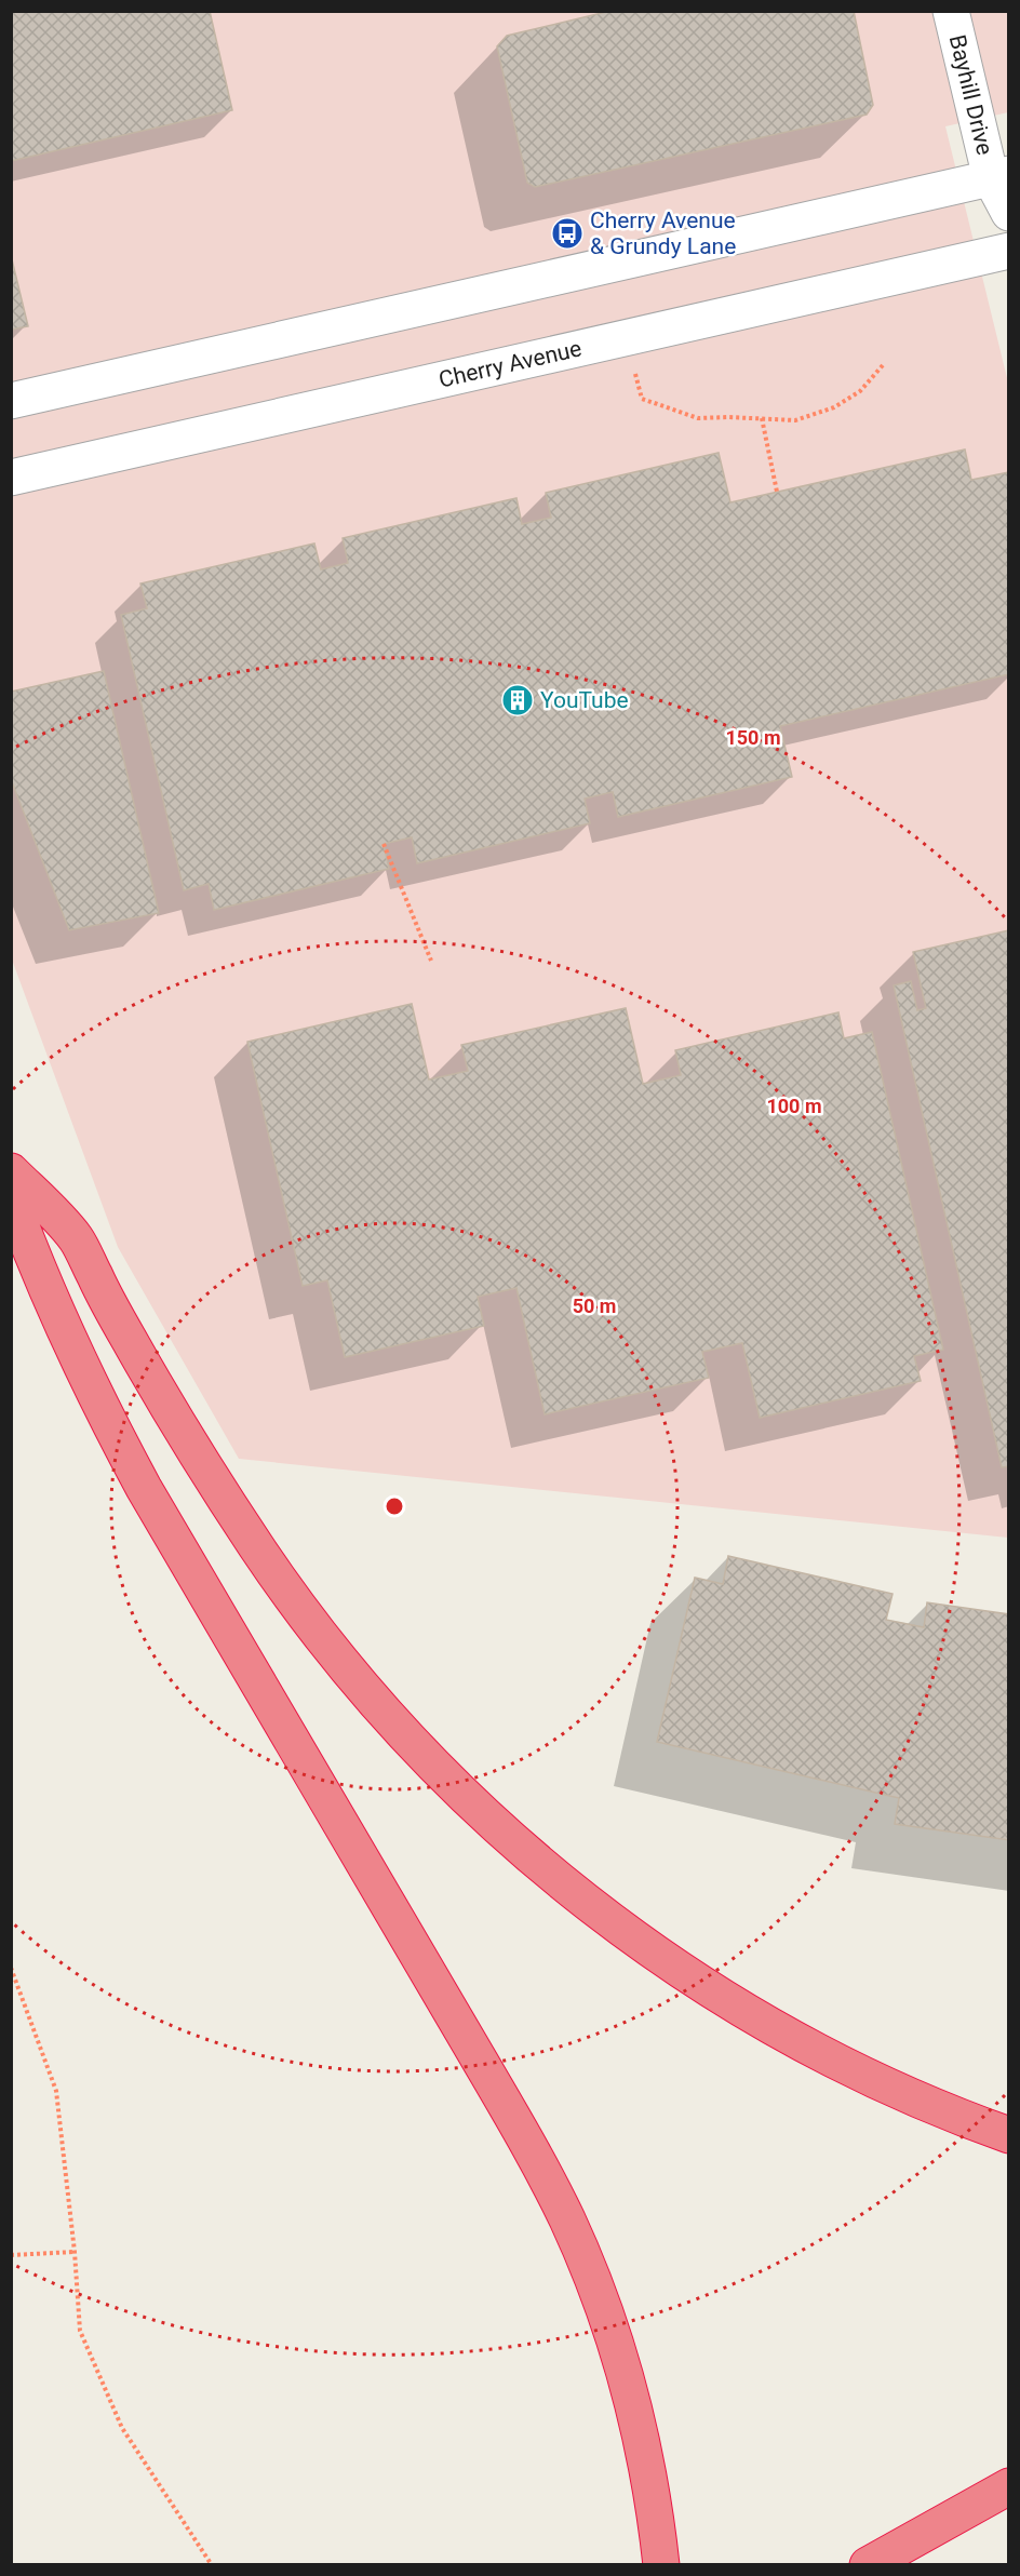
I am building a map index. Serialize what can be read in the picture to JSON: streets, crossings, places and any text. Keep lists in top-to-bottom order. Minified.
{"streets":{"street":["Bayhill Drive","Cherry Avenue"]},"places":{"bus stop":["Cherry Avenue & Grundy Lane"],"building":["YouTube"]},"rings":["150 m","100 m","50 m"]}
